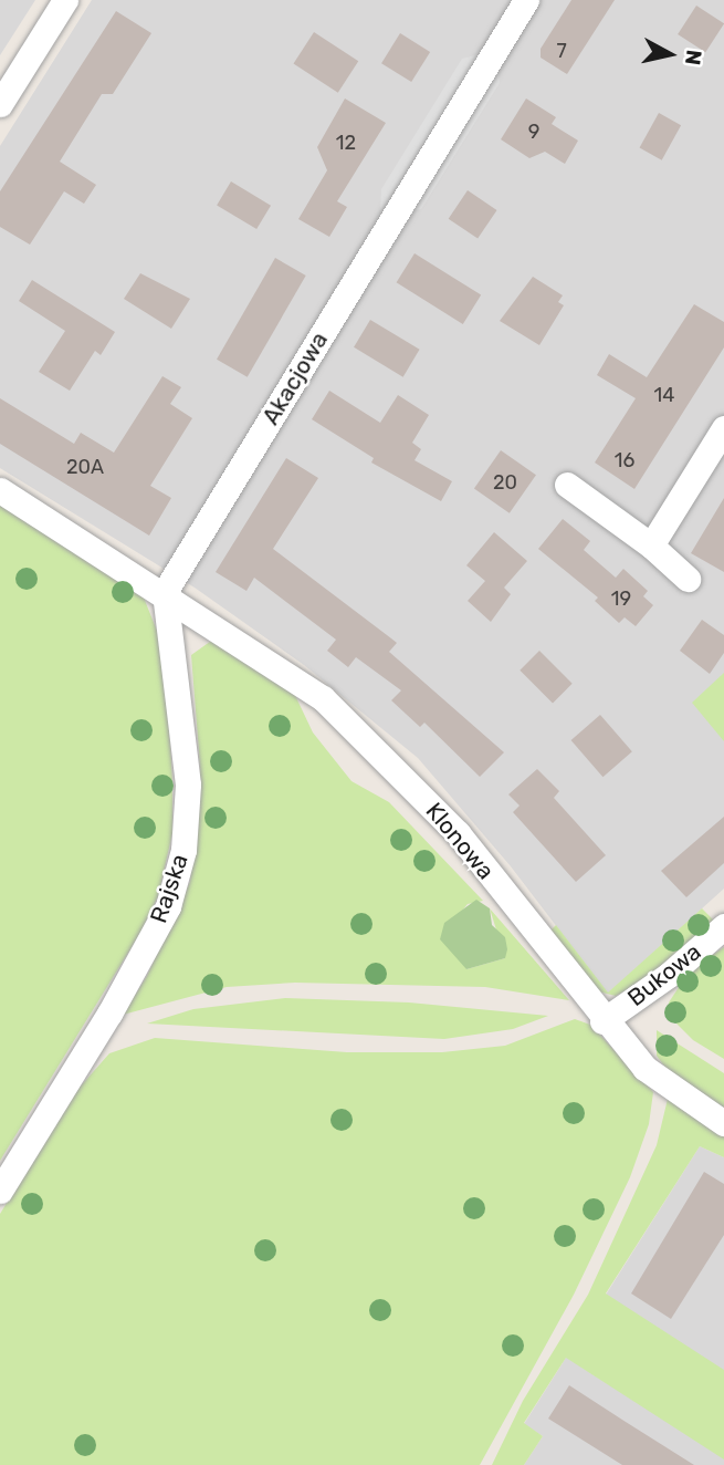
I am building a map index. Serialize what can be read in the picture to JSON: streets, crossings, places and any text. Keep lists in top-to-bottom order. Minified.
{"streets":{"street":["Akacjowa","Klonowa","Rajska","Bukowa"]},"crossings":[["Akacjowa","Klonowa"],["Akacjowa","Rajska"],["Klonowa","Rajska"],["Klonowa","Bukowa"]],"house_numbers":["7","9","12","14","16","20A","20","19"],"north":"right"}
